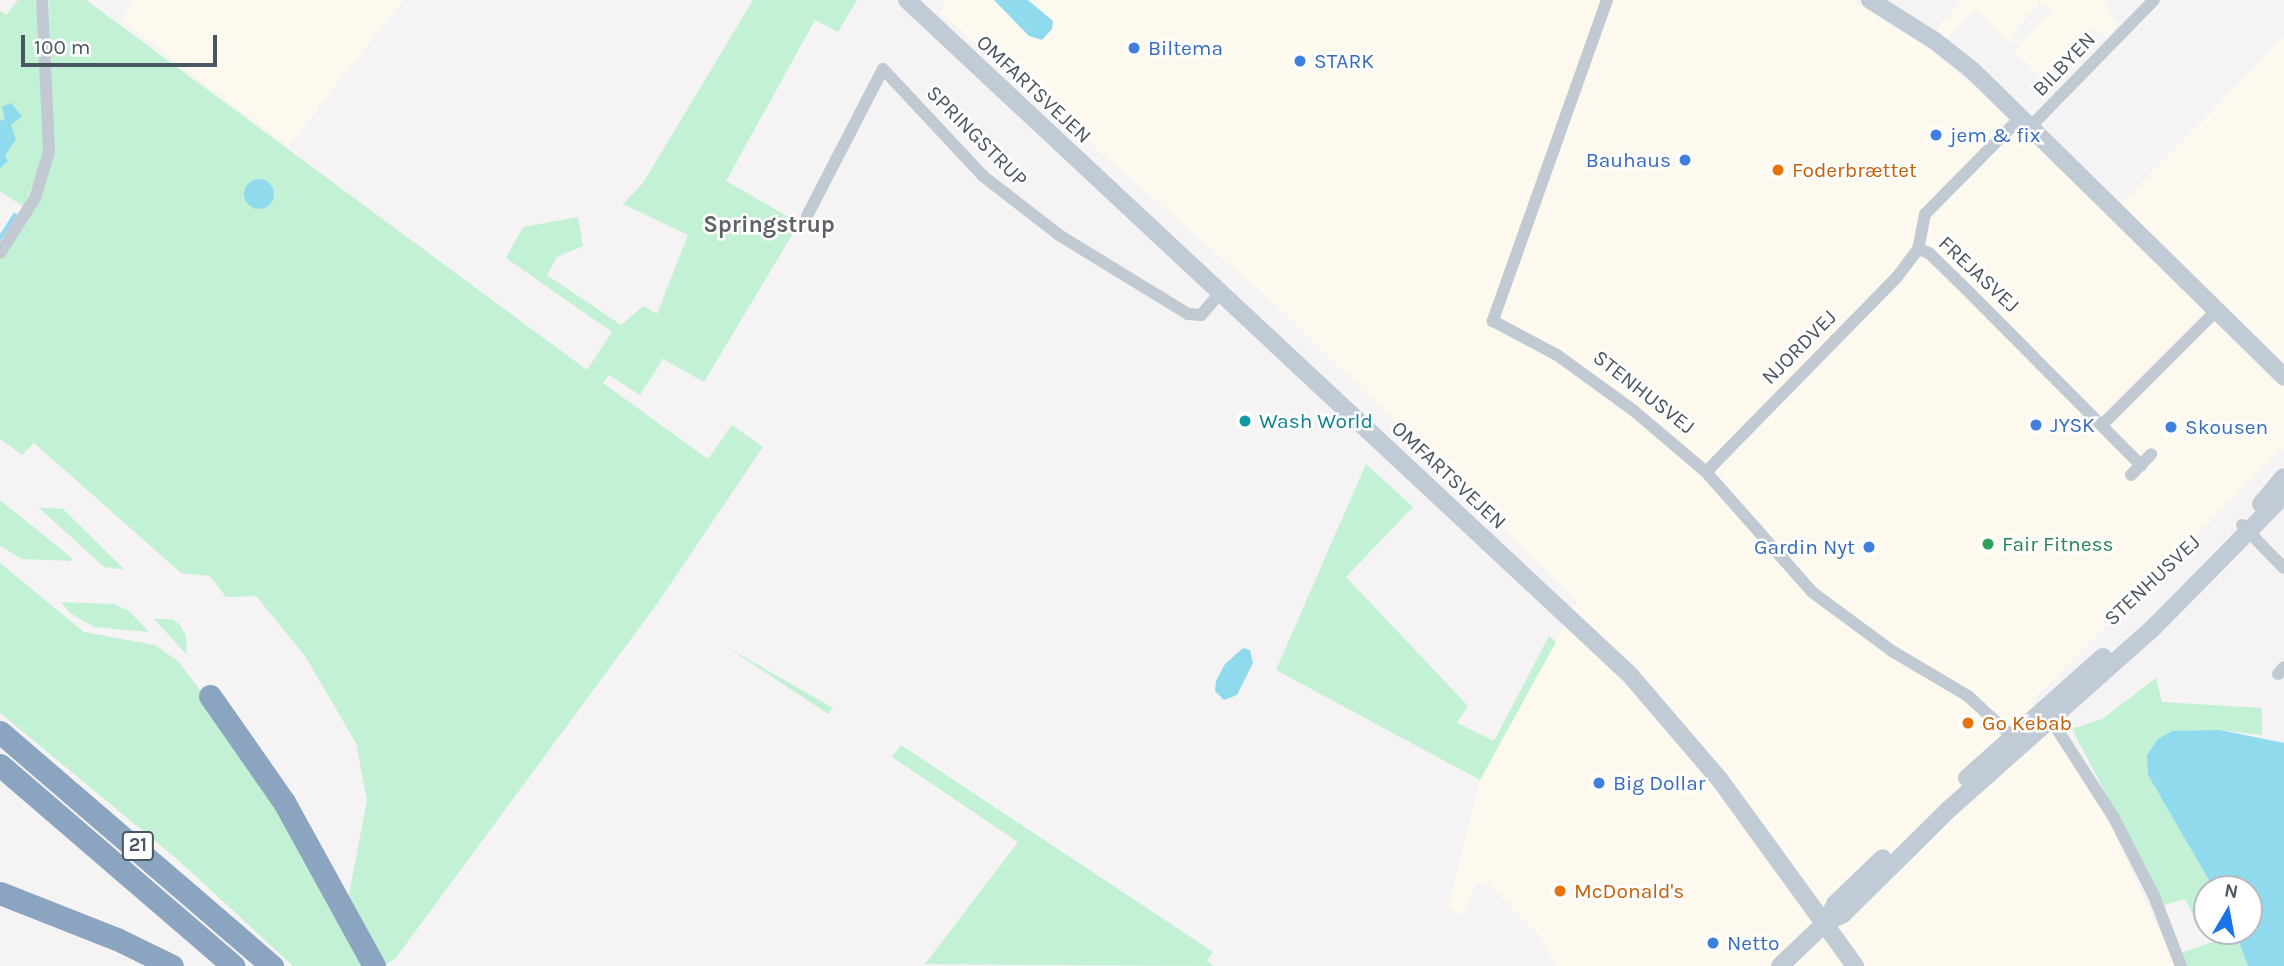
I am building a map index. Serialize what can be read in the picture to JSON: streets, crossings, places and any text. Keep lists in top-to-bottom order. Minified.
{"streets":{"highway":["21"],"main road":["OMFARTSVEJEN","STENHUSVEJ"],"street":["BILBYEN","SPRINGSTRUP","FREJASVEJ","NJORDVEJ"]},"crossings":[["BILBYEN","FREJASVEJ"],["OMFARTSVEJEN","SPRINGSTRUP"],["OMFARTSVEJEN","STENHUSVEJ"],["FREJASVEJ","NJORDVEJ"],["NJORDVEJ","STENHUSVEJ"]],"districts":["Springstrup"],"places":["Biltema","STARK","jem & fix","Bauhaus","Foderbrættet","Wash World","JYSK","Skousen","Fair Fitness","Gardin Nyt","Go Kebab","Big Dollar","McDonald's","Netto"],"scale_bar":"100 m","north":"top"}
